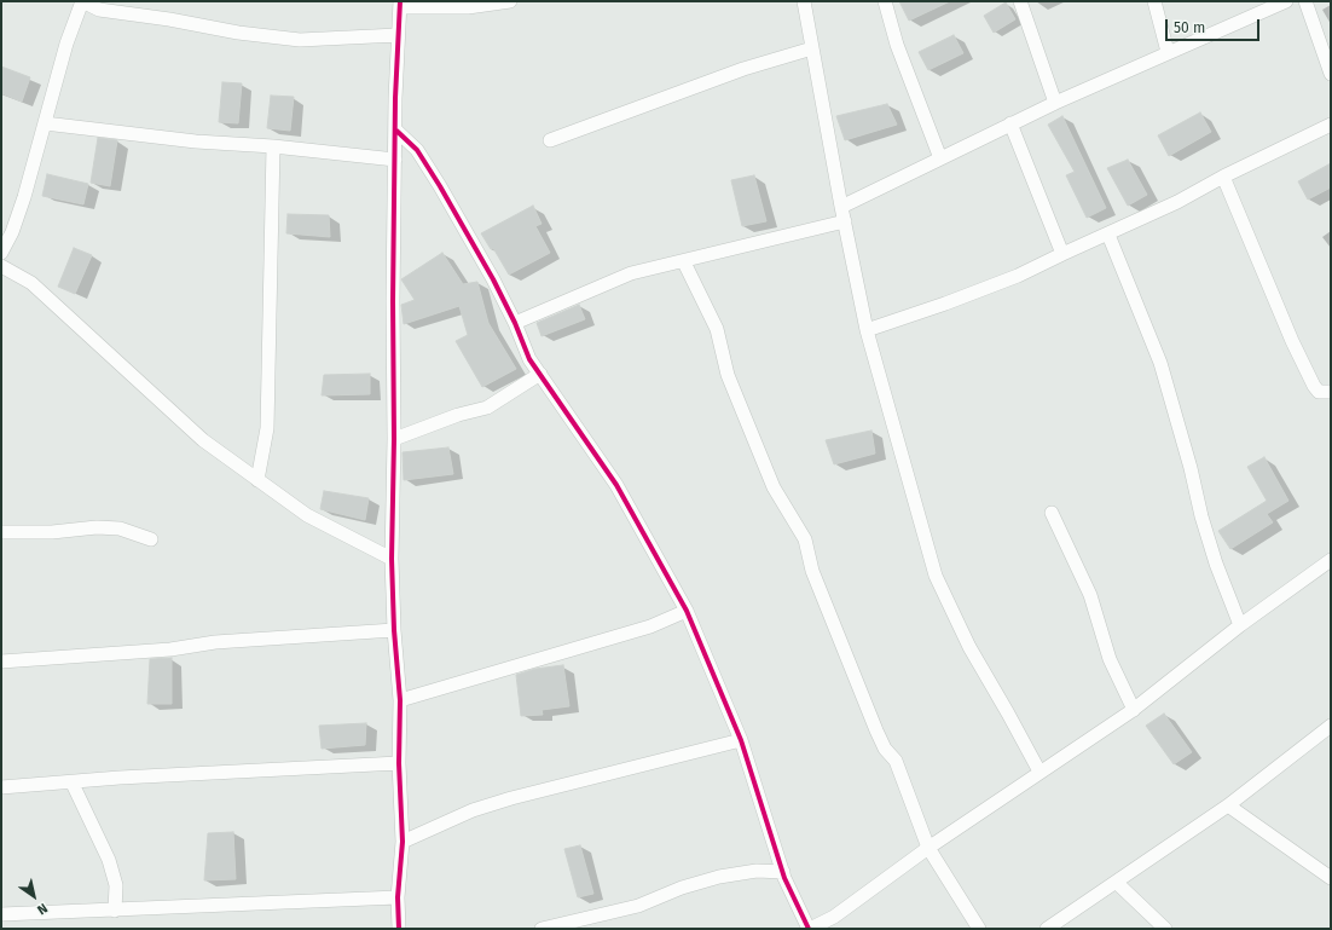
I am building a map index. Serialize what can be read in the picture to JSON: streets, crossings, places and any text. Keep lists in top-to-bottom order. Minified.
{"scale_bar":"50 m","north":"bottom right"}
